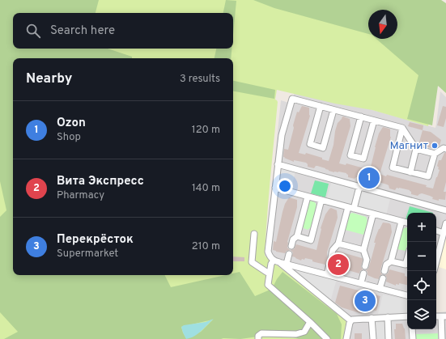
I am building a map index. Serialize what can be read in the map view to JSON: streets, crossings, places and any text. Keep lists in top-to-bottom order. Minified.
{"places":["Магнит"],"north":"bottom","page":{"search":"Search here","heading":["Nearby","3 results"],"list":[{"mark":"1","name":"Ozon","note":"Shop","value":"120 m"},{"mark":"2","name":"Вита Экспресс","note":"Pharmacy","value":"140 m"},{"mark":"3","name":"Перекрёсток","note":"Supermarket","value":"210 m"}],"pins":["1","2","3"],"map_buttons":["+","−"]}}
